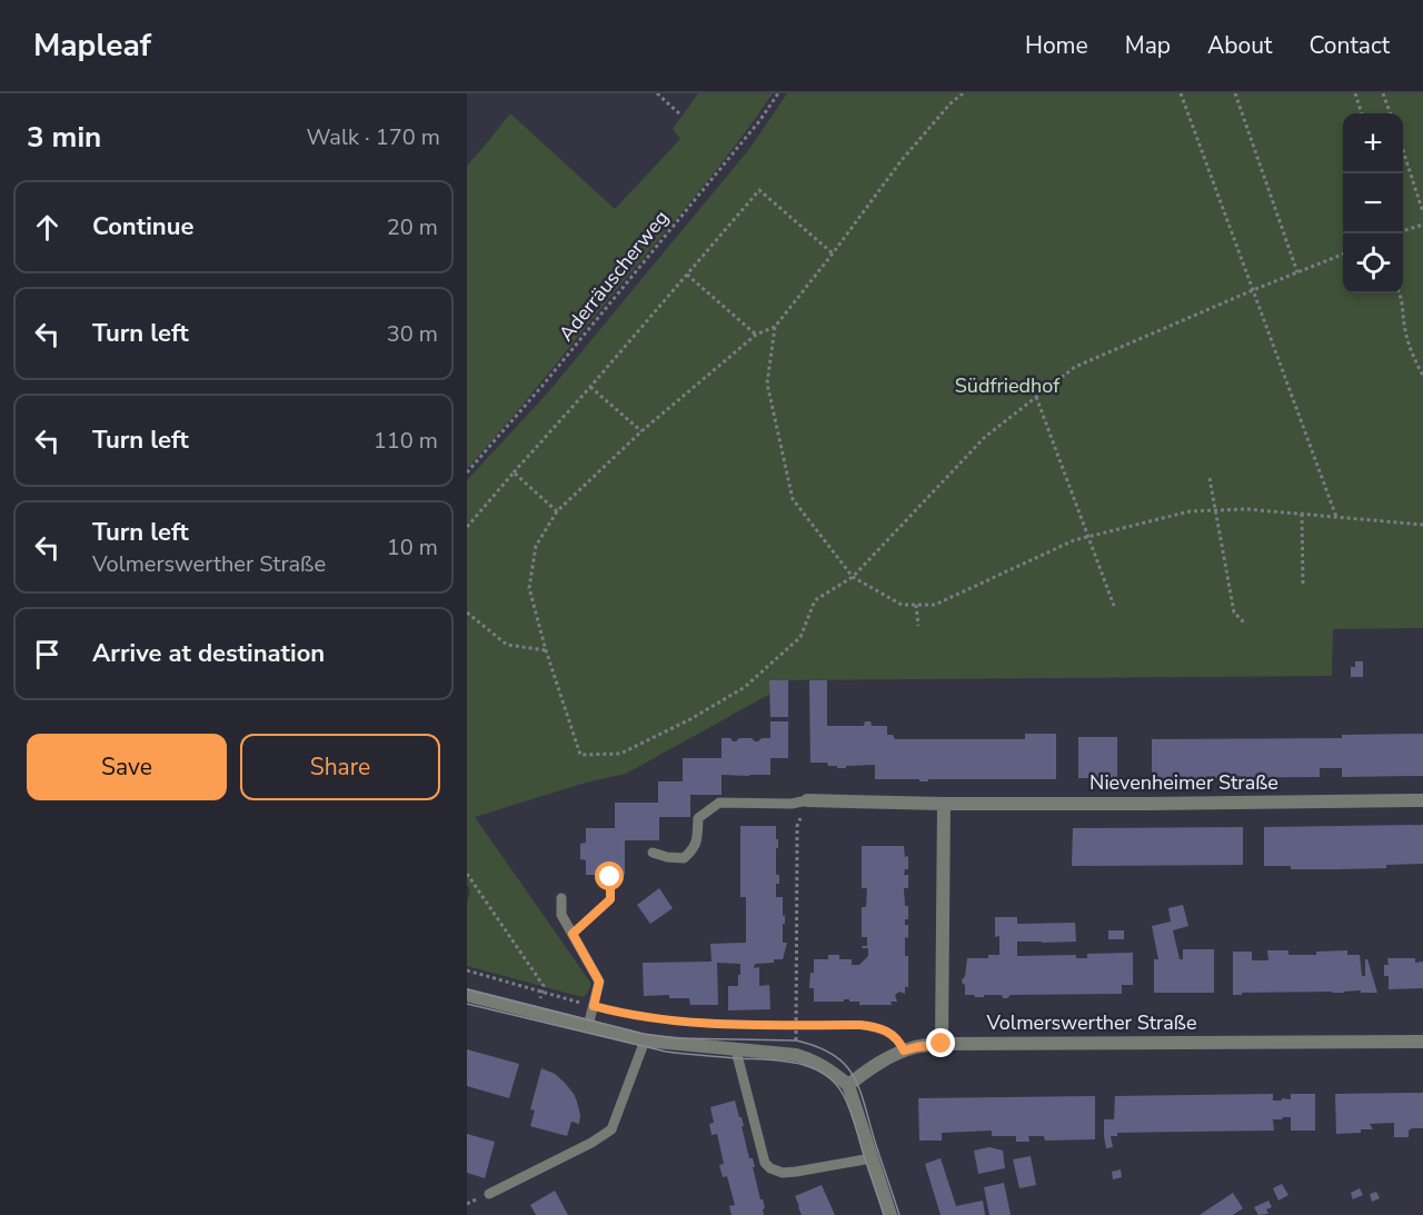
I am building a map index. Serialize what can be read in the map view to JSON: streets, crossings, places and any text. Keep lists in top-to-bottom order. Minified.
{"streets":{"street":["Nievenheimer Straße","Volmerswerther Straße"],"path":["Aderräuscherweg"]},"parks":["Südfriedhof"],"page":{"header":"Mapleaf","nav":["Home","Map","About","Contact"],"heading":["3 min","Walk · 170 m"],"map_buttons":["+","−"],"list":[["Continue","20 m"],["Turn left","30 m"],["Turn left","110 m"],["Turn left","Volmerswerther Straße","10 m"],"Arrive at destination"],"buttons":["Save","Share"]}}
